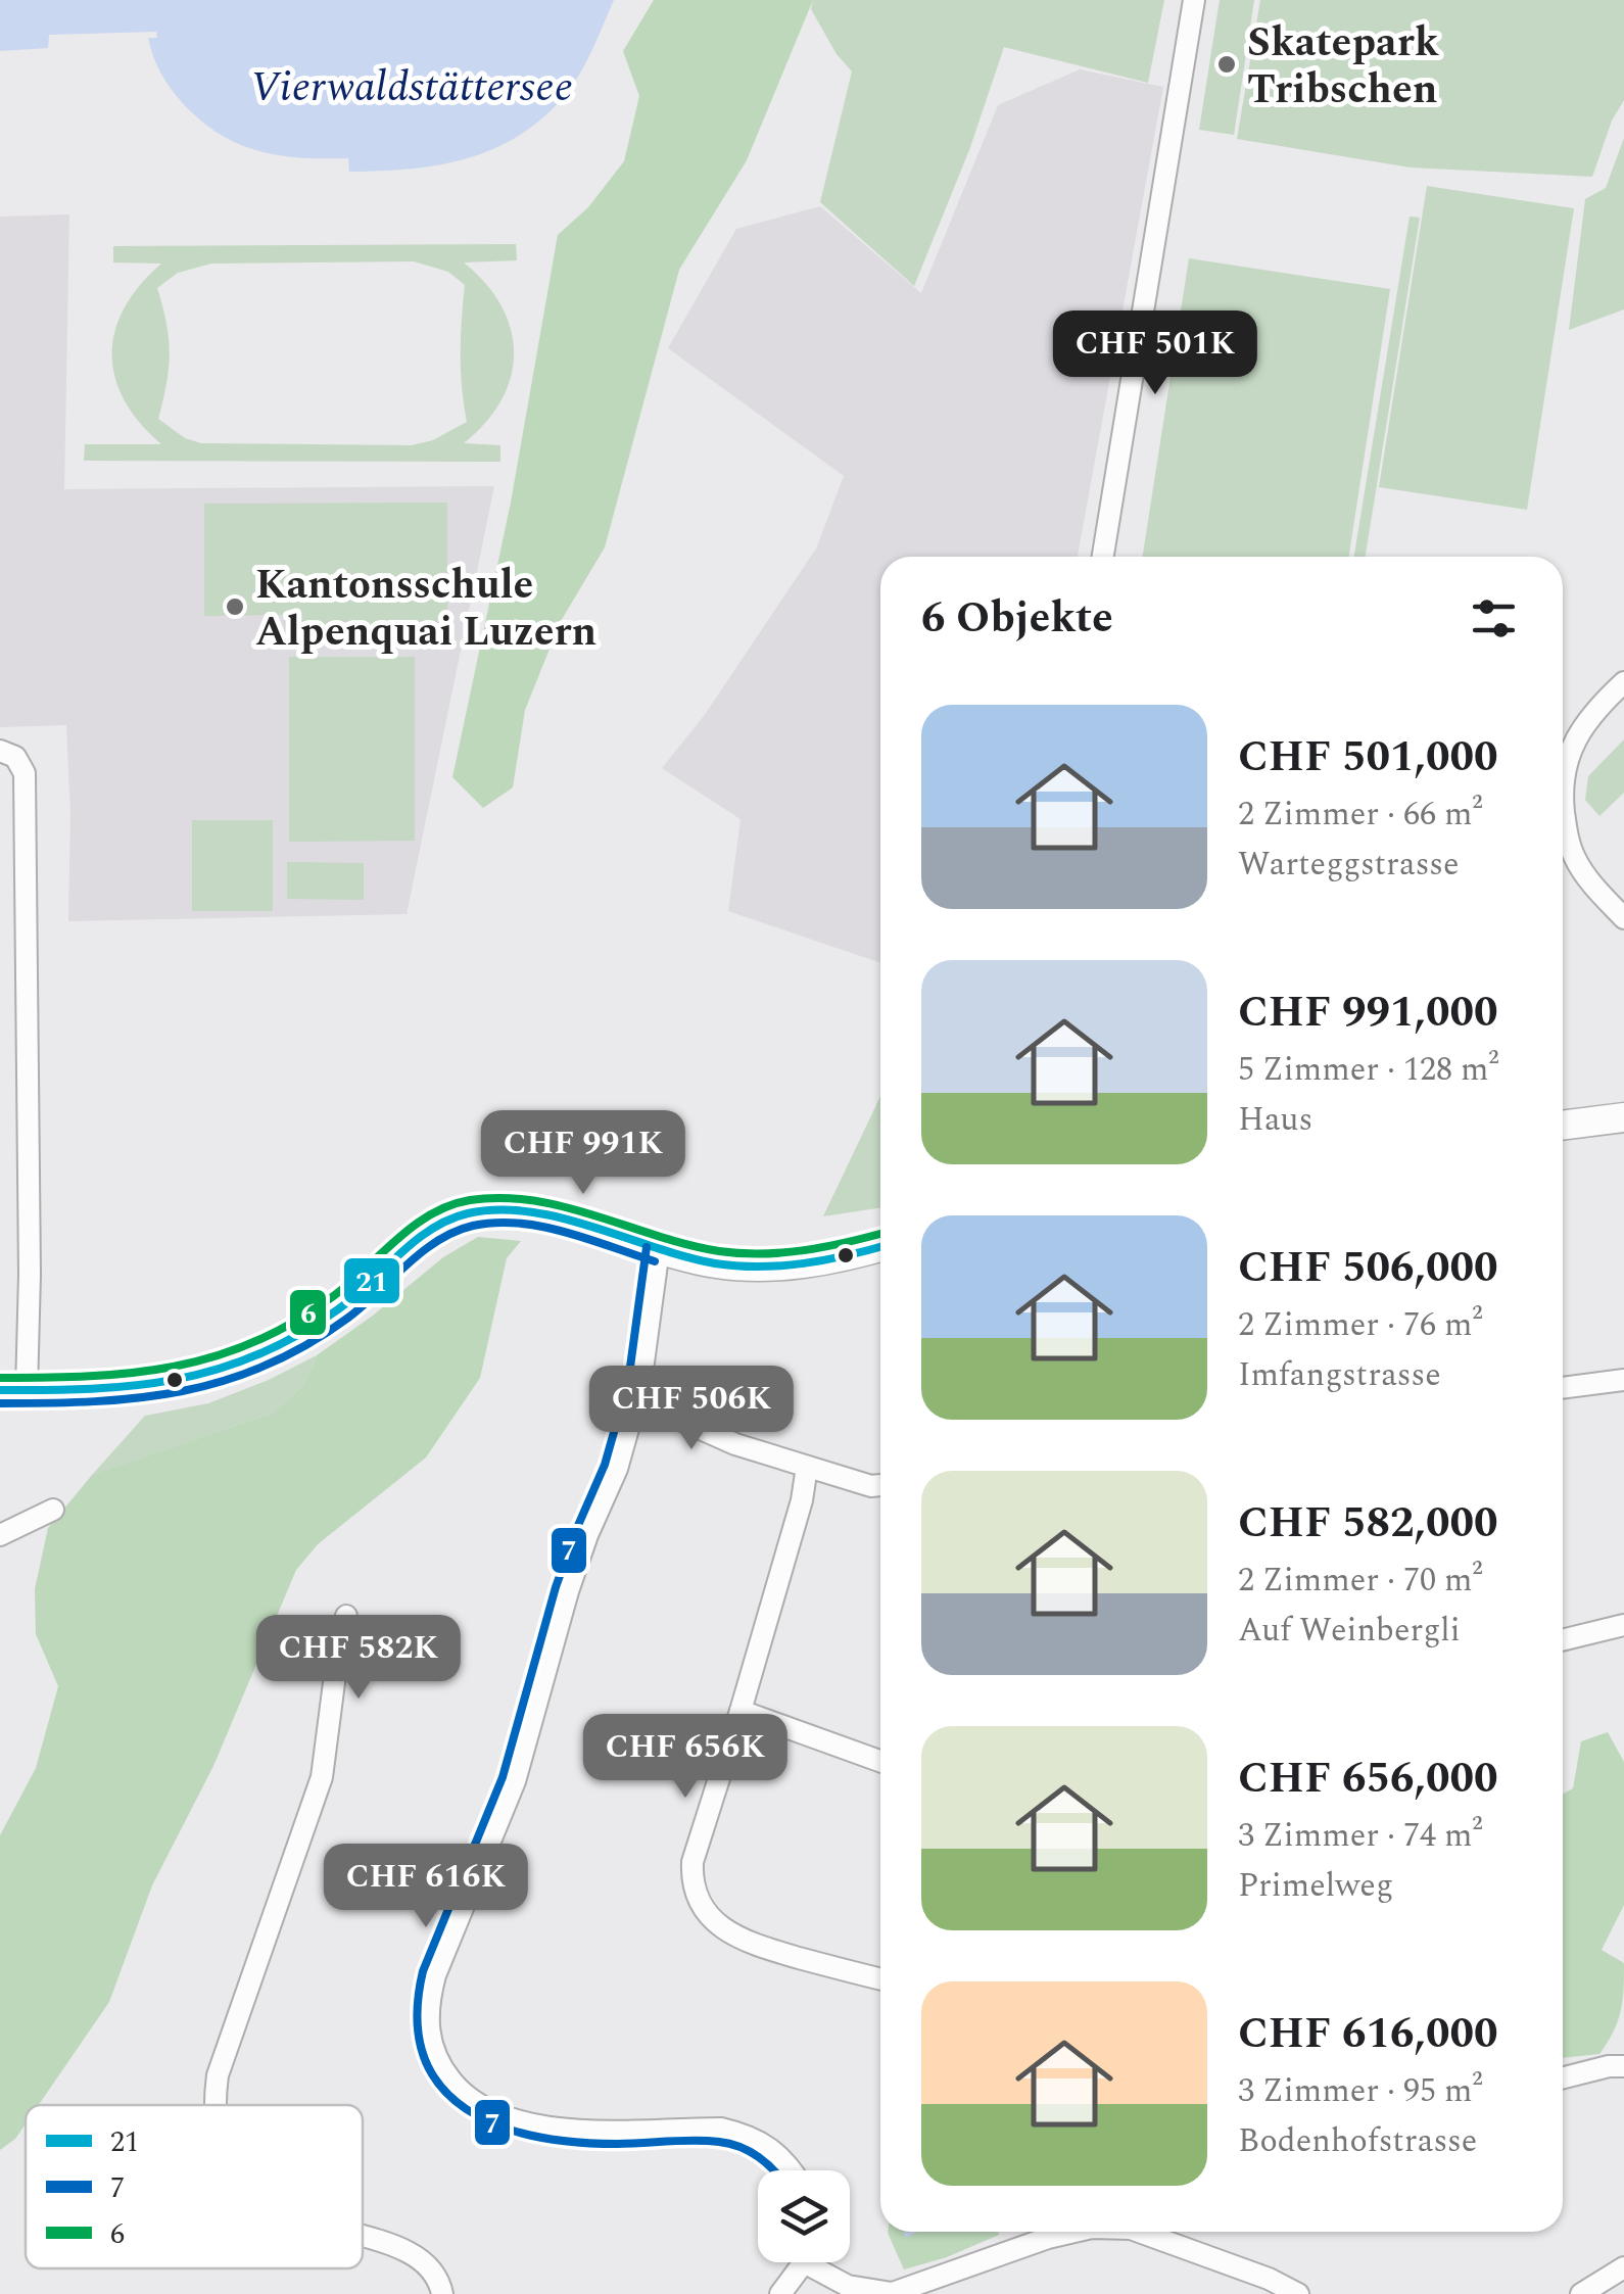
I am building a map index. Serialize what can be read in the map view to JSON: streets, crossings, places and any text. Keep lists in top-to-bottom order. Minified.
{"water":["Vierwaldstättersee"],"places":["Skatepark Tribschen","Kantonsschule Alpenquai Luzern"],"lines":["transit line 6","transit line 21","transit line 7"],"legend":["21","7","6"],"page":{"price":["CHF 501K","CHF 991K","CHF 506K","CHF 582K","CHF 656K","CHF 616K"],"heading":"6 Objekte","list":[{"name":"CHF 501,000","note":"2 Zimmer · 66 m² · Warteggstrasse"},{"name":"CHF 991,000","note":"5 Zimmer · 128 m² · Haus"},{"name":"CHF 506,000","note":"2 Zimmer · 76 m² · Imfangstrasse"},{"name":"CHF 582,000","note":"2 Zimmer · 70 m² · Auf Weinbergli"},{"name":"CHF 656,000","note":"3 Zimmer · 74 m² · Primelweg"},{"name":"CHF 616,000","note":"3 Zimmer · 95 m² · Bodenhofstrasse"}]}}
